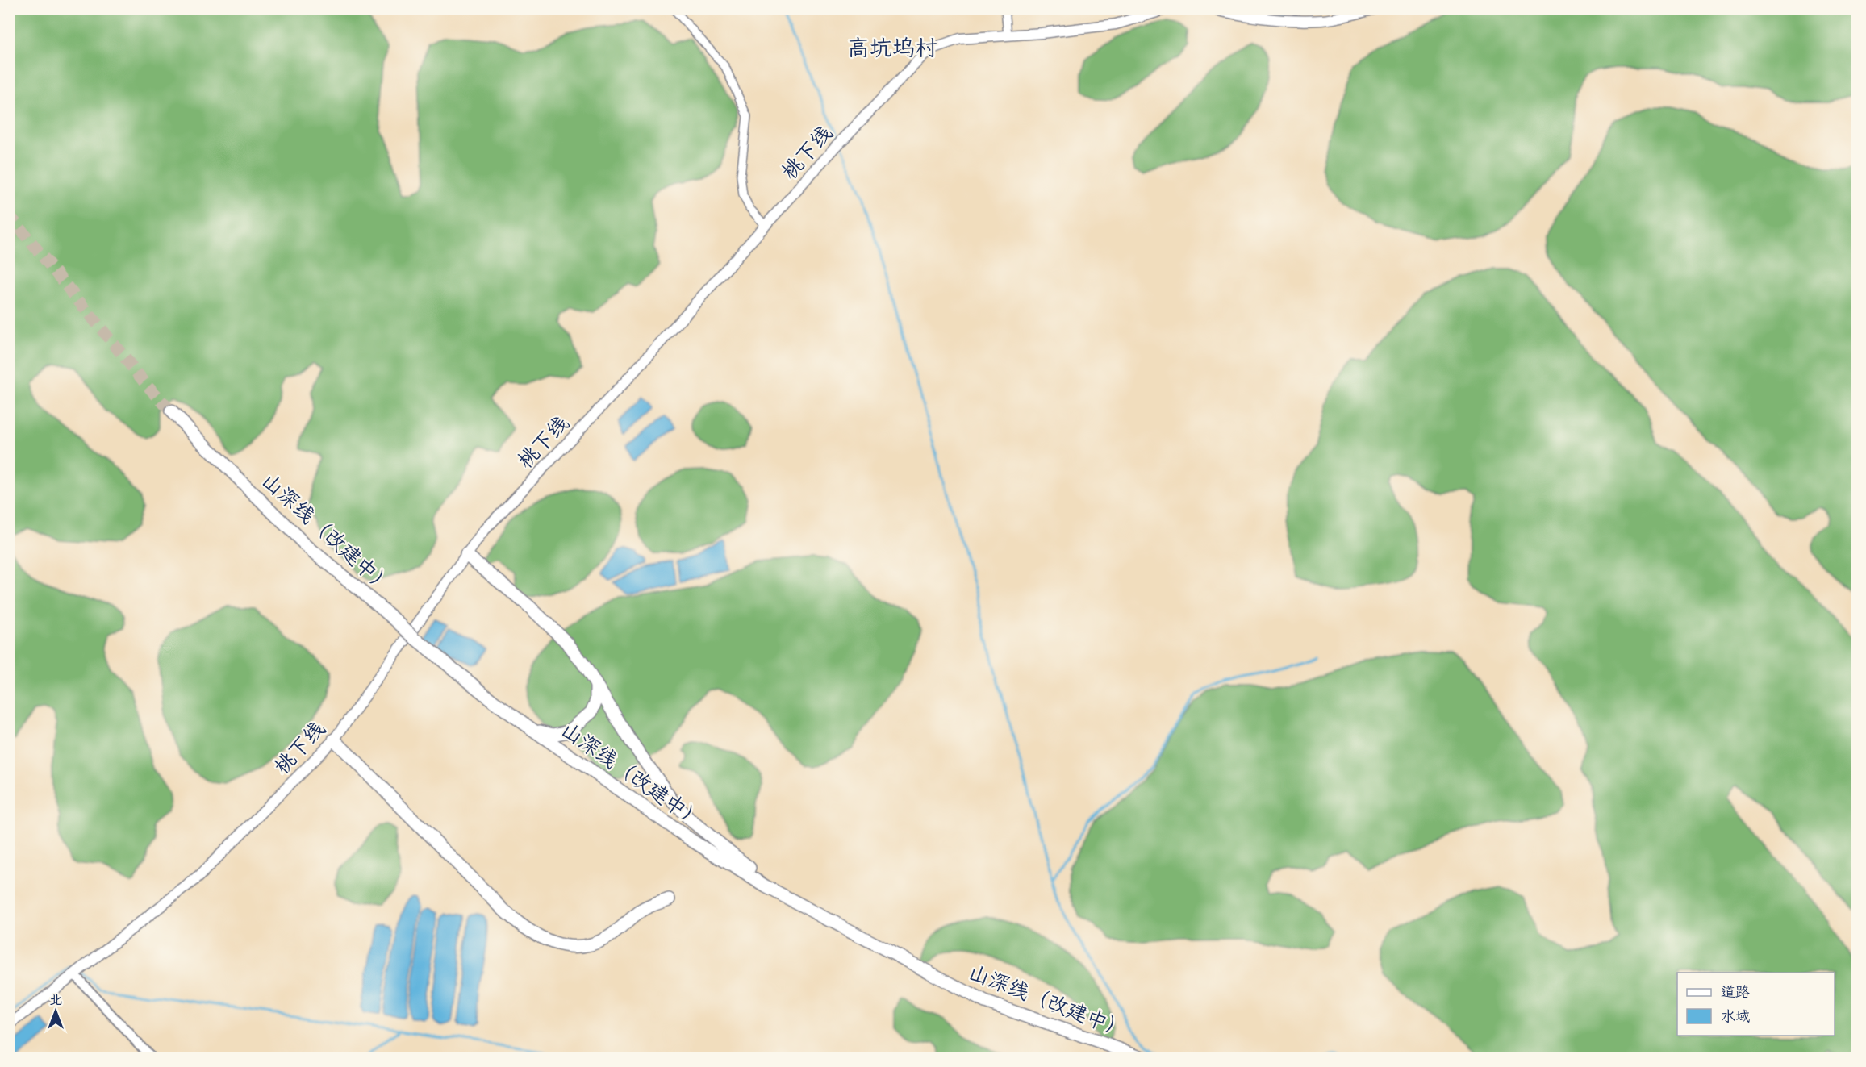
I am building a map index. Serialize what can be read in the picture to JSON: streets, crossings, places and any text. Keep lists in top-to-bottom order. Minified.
{"streets":{"highway":["山深线（改建中）"],"main road":["桃下线"]},"districts":["高坑坞村"],"legend":["道路","水域"],"north":"top"}
